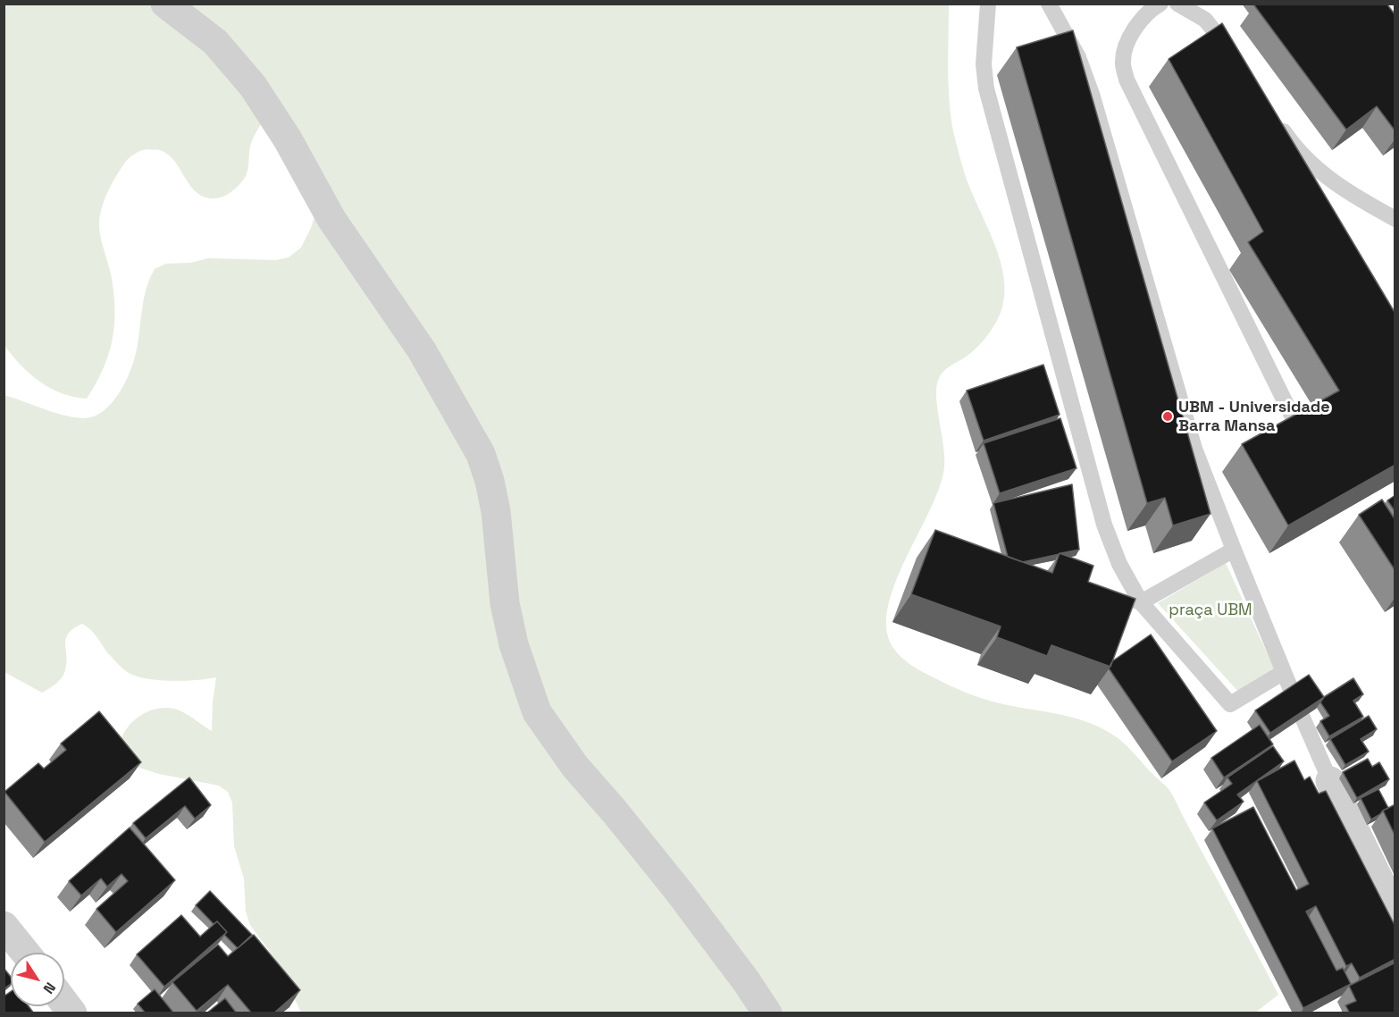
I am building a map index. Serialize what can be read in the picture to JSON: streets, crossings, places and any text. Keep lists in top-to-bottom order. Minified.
{"parks":["praça UBM"],"places":["UBM - Universidade Barra Mansa"],"north":"bottom right"}
